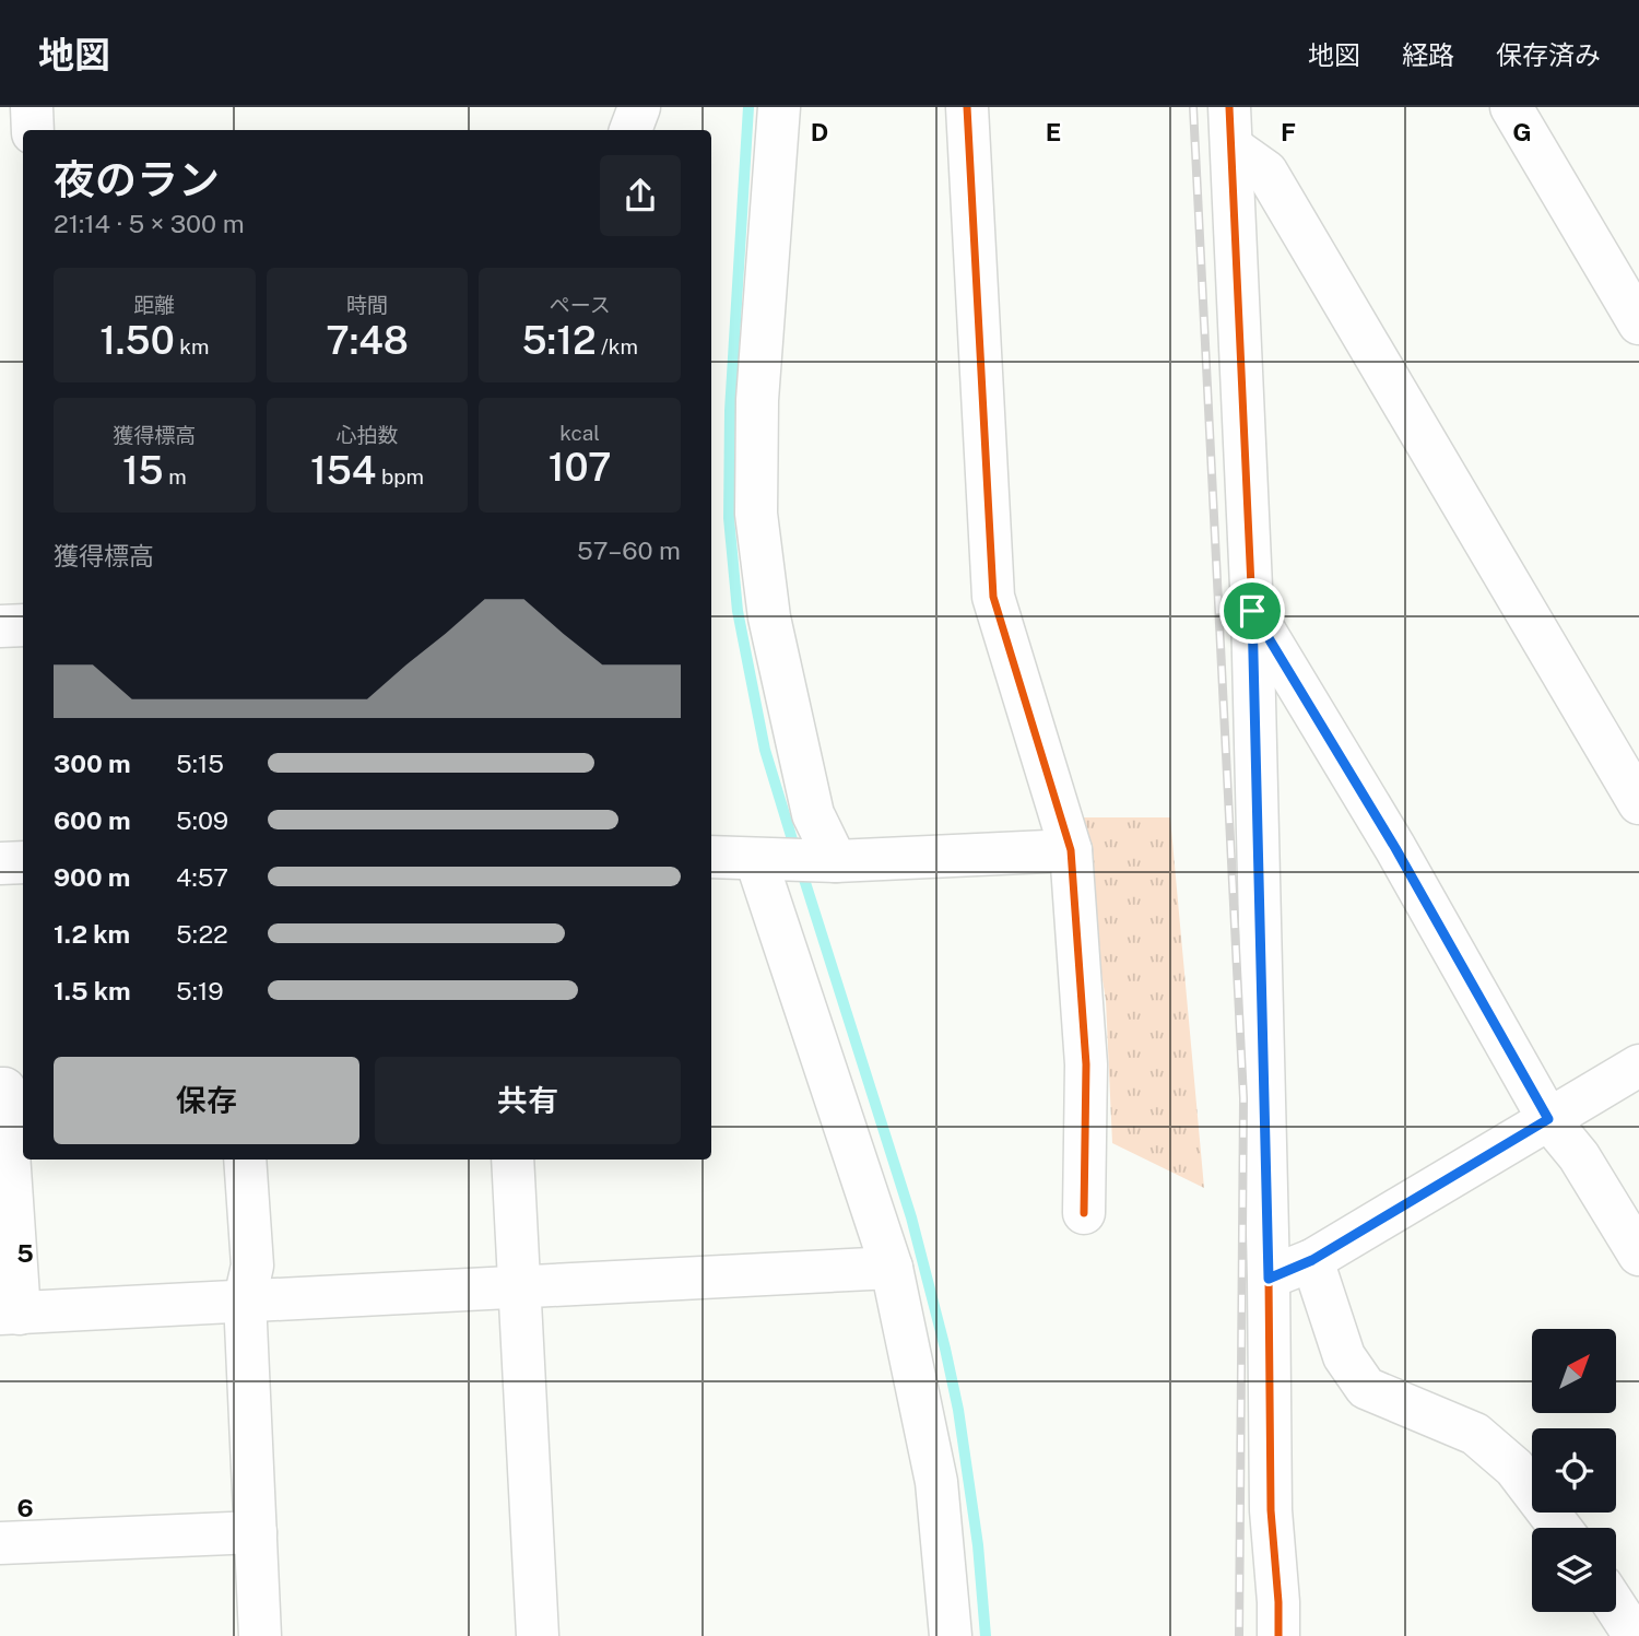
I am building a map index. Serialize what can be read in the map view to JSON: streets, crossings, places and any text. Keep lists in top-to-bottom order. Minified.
{"north":"top right","page":{"header":"地図","nav":["地図","経路","保存済み"],"heading":["夜のラン","21:14 · 5 × 300 m"],"stats":[["距離","1.50 km"],["時間","7:48"],["ペース","5:12 /km"],["獲得標高","15 m"],["心拍数","154 bpm"],["kcal","107"]],"chart":["獲得標高","57–60 m"],"list":[{"name":"300 m","note":"5:15"},{"name":"600 m","note":"5:09"},{"name":"900 m","note":"4:57"},{"name":"1.2 km","note":"5:22"},{"name":"1.5 km","note":"5:19"}],"buttons":["保存","共有"]},"grid":{"columns":["D","E","F","G"],"rows":["5","6"]}}
